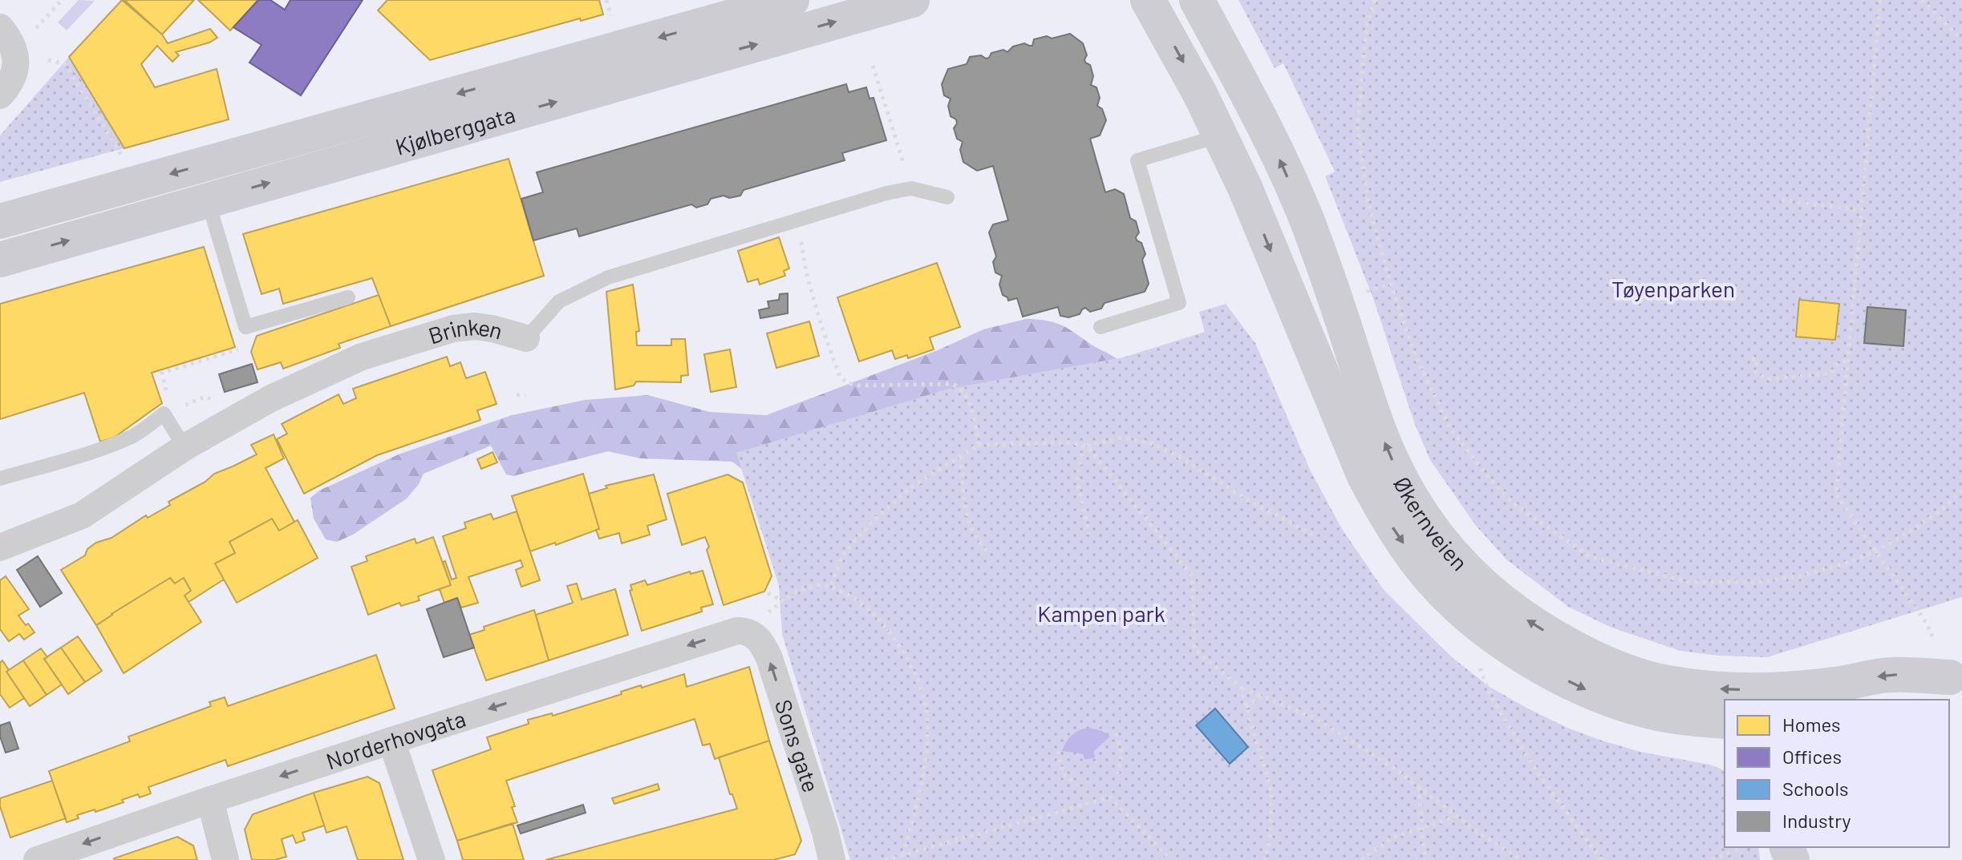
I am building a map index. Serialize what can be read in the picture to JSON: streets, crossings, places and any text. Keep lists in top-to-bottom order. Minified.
{"streets":{"main road":["Kjølberggata","Økernveien"],"street":["Brinken","Norderhovgata","Sons gate"]},"crossings":[["Norderhovgata","Sons gate"]],"one_way":["Norderhovgata","Sons gate"],"parks":["Tøyenparken","Kampen park"],"legend":["Homes","Offices","Schools","Industry"]}
